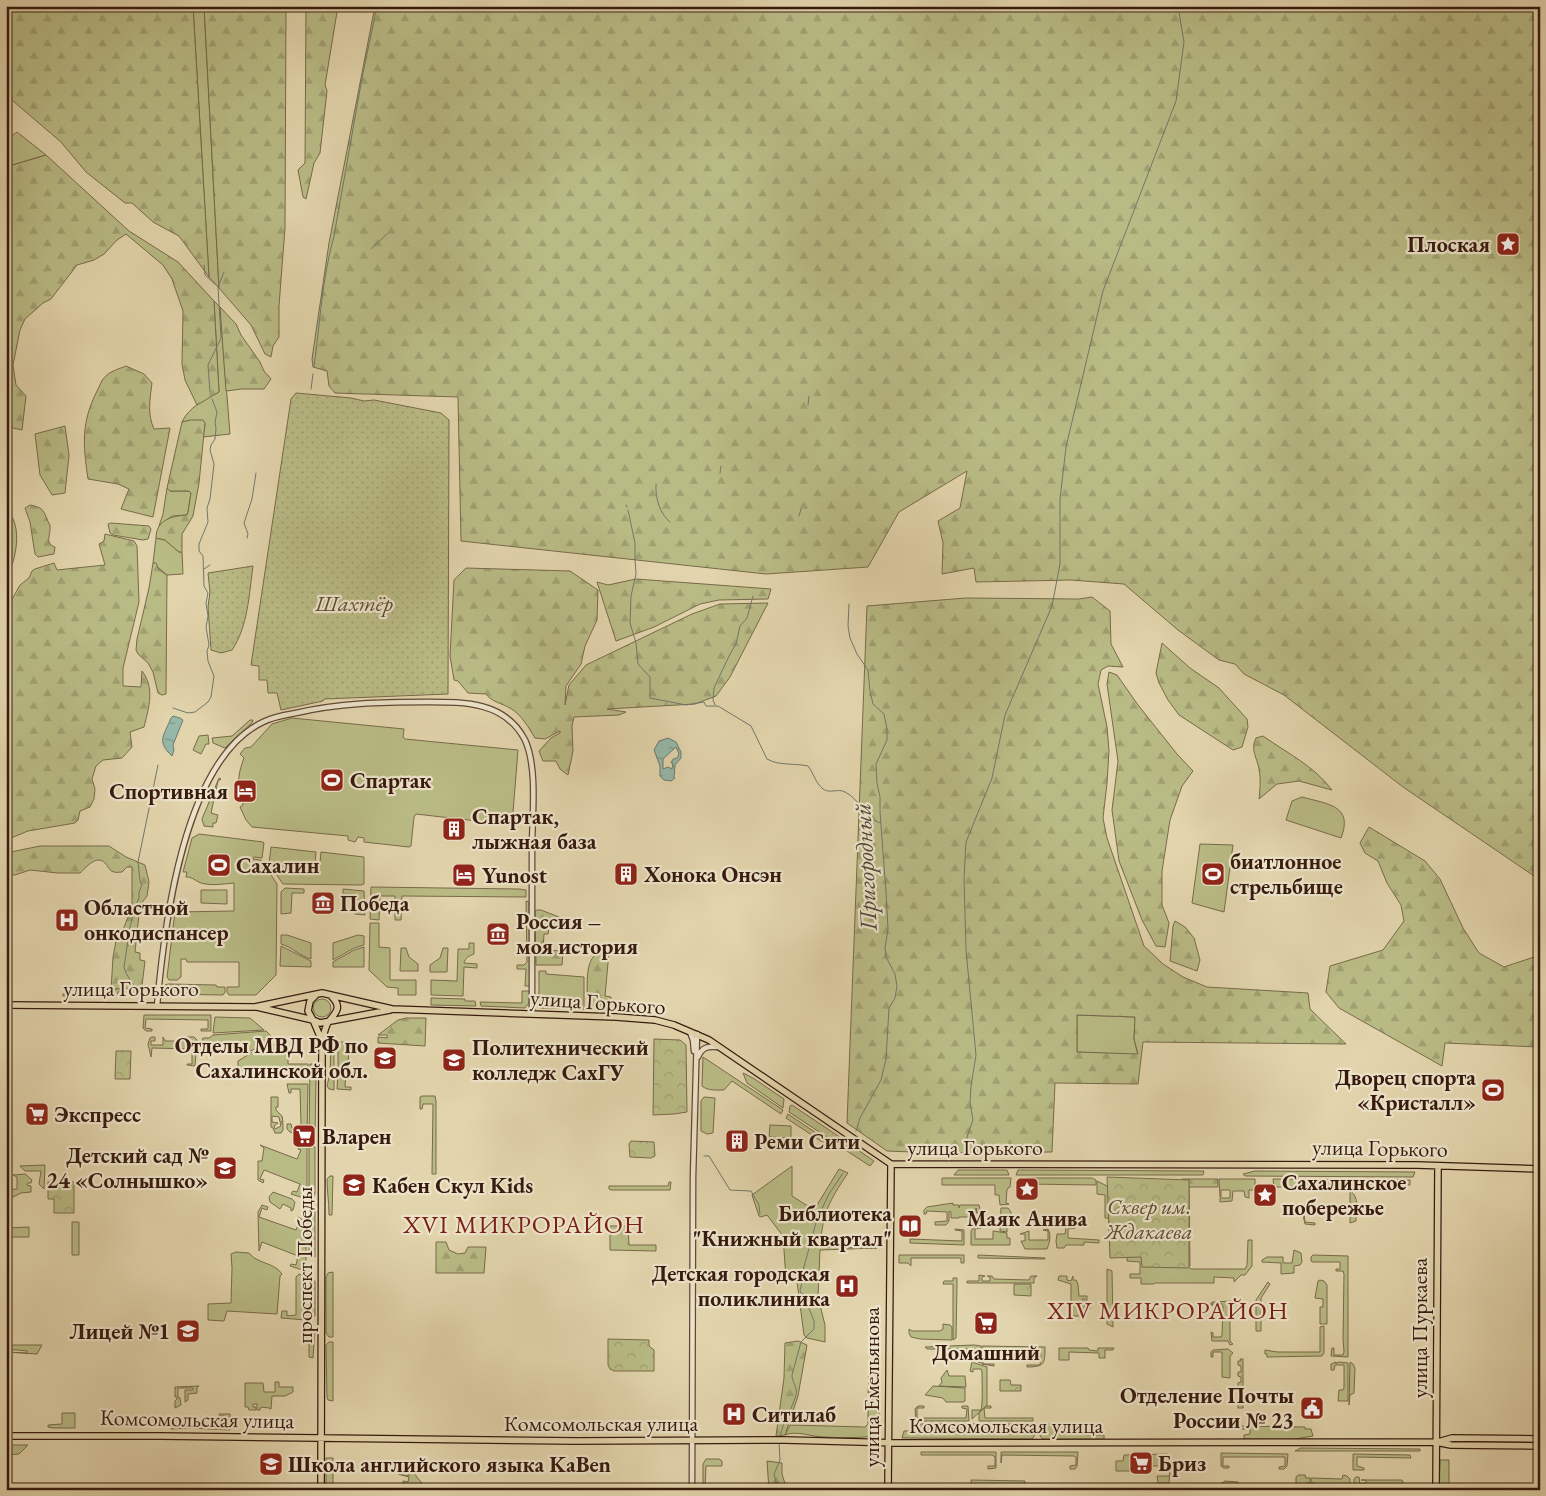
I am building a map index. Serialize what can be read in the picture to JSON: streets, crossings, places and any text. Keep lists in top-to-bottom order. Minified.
{"streets":{"main road":["улица Горького","проспект Победы","улица Пуркаева","улица Емельянова","Комсомольская улица"]},"crossings":[["улица Горького","проспект Победы"],["улица Горького","улица Пуркаева"],["улица Горького","улица Емельянова"],["проспект Победы","Комсомольская улица"],["улица Пуркаева","Комсомольская улица"],["улица Емельянова","Комсомольская улица"]],"districts":["XVI МИКРОРАЙОН","XIV МИКРОРАЙОН"],"water":["Пригородный"],"parks":["Шахтёр","Сквер им. Ждакаева"],"places":{"place":["Плоская","Маяк Анива","Сахалинское побережье"],"sports":["Спартак","Сахалин","биатлонное стрельбище","Дворец спорта «Кристалл»"],"hotel":["Спортивная","Yunost"],"building":["Спартак, лыжная база","Хонока Онсэн","Реми Сити"],"museum":["Победа","Россия – моя история"],"hospital":["Областной онкодиспансер","Детская городская поликлиника","Ситилаб"],"school or university":["Отделы МВД РФ по Сахалинской обл.","Политехнический колледж СахГУ","Детский сад № 24 «Солнышко»","Кабен Скул Kids","Лицей №1","Школа английского языка KaBen"],"supermarket":["Экспресс","Вларен","Домашний","Бриз"],"library":["Библиотека \"Книжный квартал\""],"public building":["Отделение Почты России № 23"]}}
